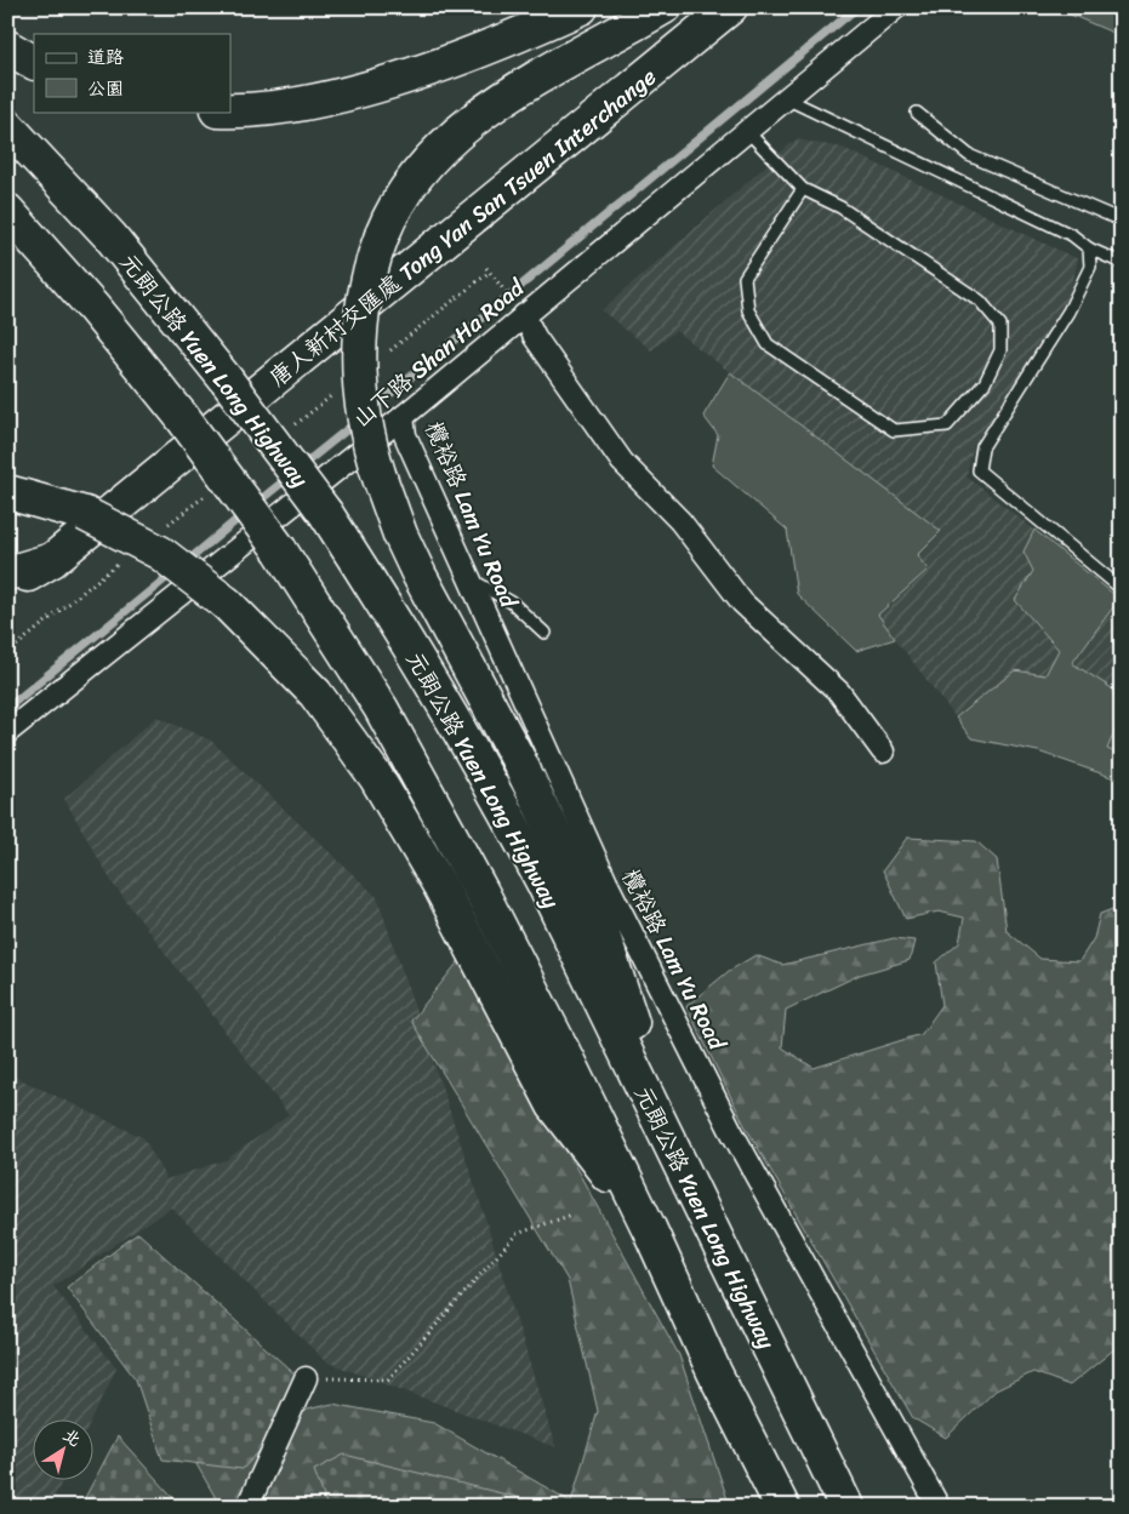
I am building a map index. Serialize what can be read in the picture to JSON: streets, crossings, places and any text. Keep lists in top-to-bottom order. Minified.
{"streets":{"main road":["唐人新村交匯處 Tong Yan San Tsuen Interchange","元朗公路 Yuen Long Highway"],"street":["山下路 Shan Ha Road","欖裕路 Lam Yu Road"]},"crossings":[["山下路 Shan Ha Road","欖裕路 Lam Yu Road"]],"legend":["道路","公園"],"north":"top right"}
